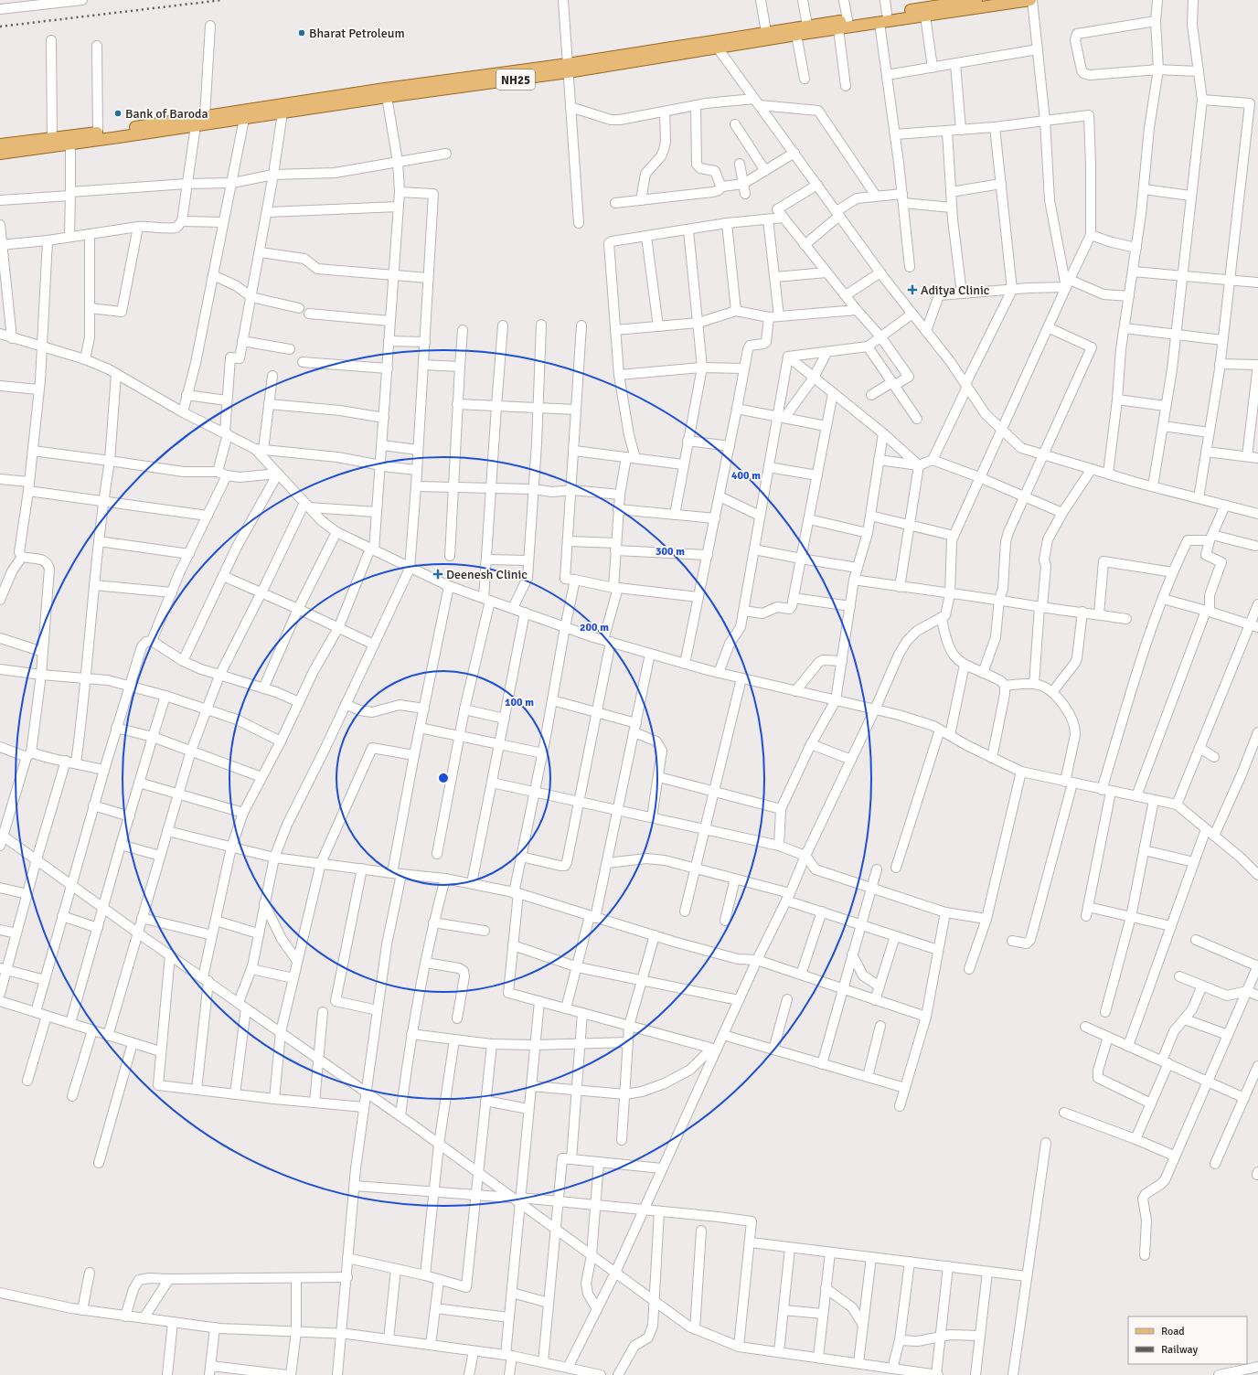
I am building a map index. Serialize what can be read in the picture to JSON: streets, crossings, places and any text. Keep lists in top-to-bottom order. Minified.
{"streets":{"main road":["NH25"]},"places":{"other":["Bharat Petroleum","Bank of Baroda"],"health":["Aditya Clinic","Deenesh Clinic"]},"legend":["Road","Railway"],"rings":["400 m","300 m","200 m","100 m"]}
